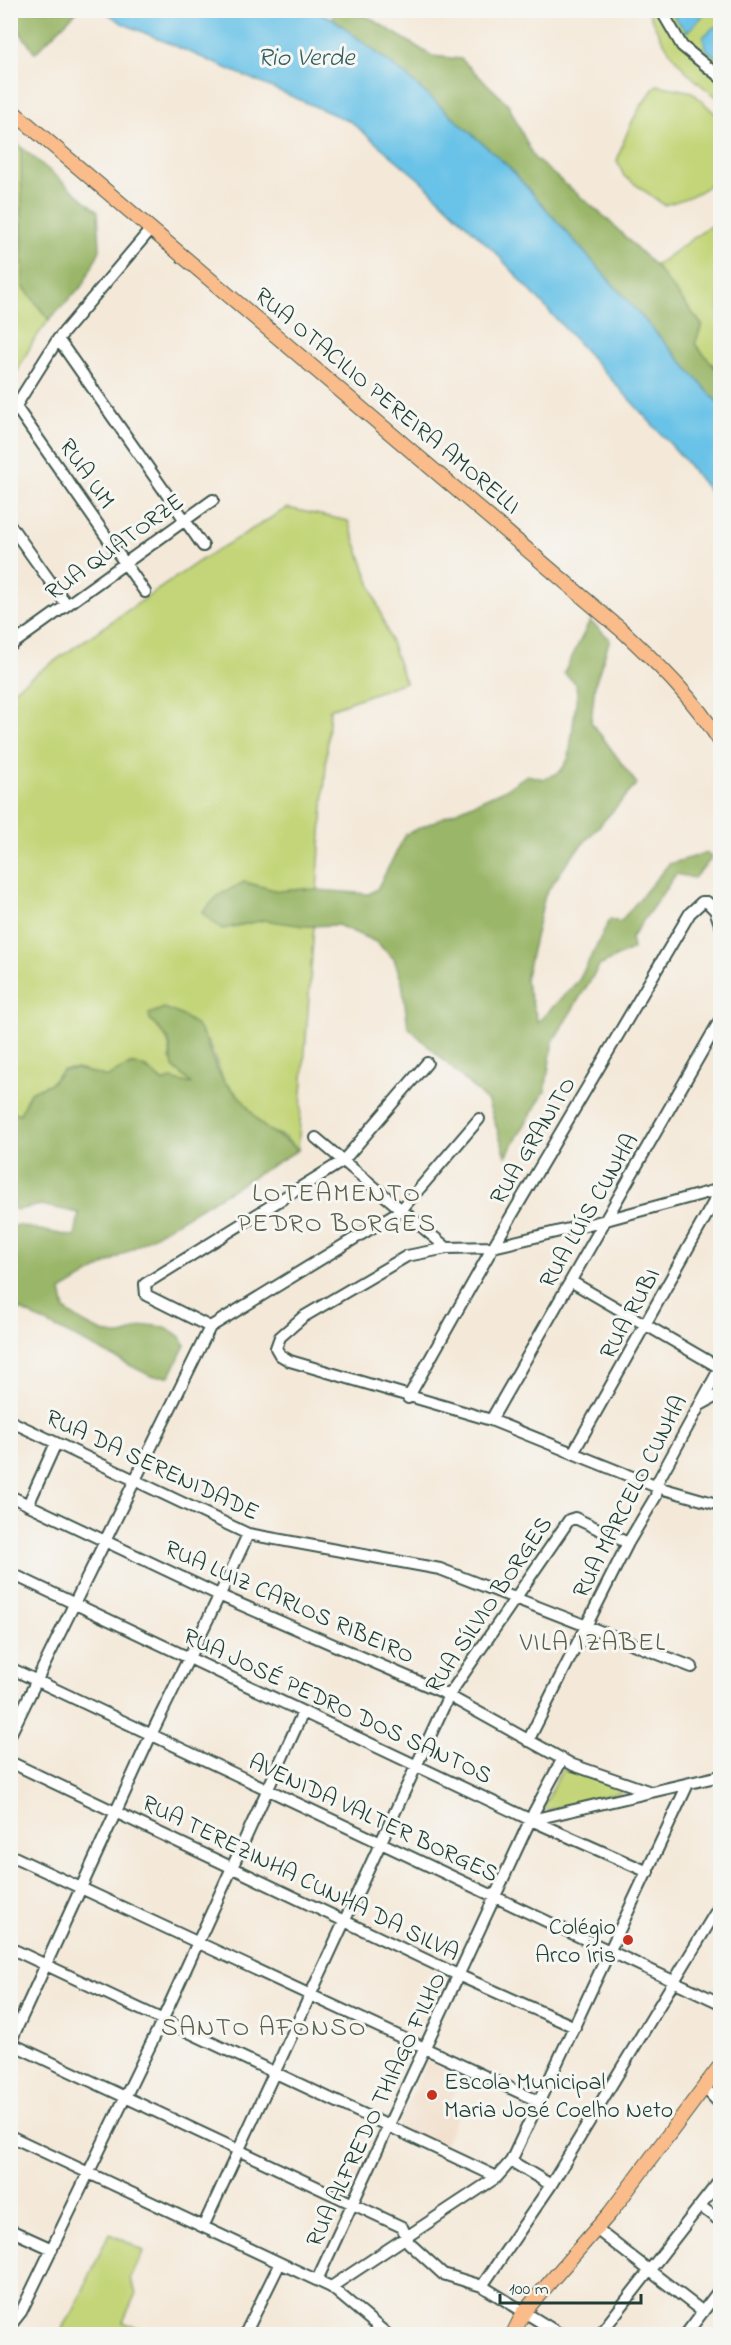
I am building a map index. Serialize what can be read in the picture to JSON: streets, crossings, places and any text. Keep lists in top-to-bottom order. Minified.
{"streets":{"main road":["RUA OTACILIO PEREIRA AMORELLI"],"street":["RUA UM","RUA QUATORZE","RUA GRANITO","RUA LUÍS CUNHA","RUA RUBI","RUA DA SERENIDADE","RUA MARCELO CUNHA","RUA LUIZ CARLOS RIBEIRO","RUA SÍLVIO BORGES","RUA JOSÉ PEDRO DOS SANTOS","AVENIDA VALTER BORGES","RUA TEREZINHA CUNHA DA SILVA","RUA ALFREDO THIAGO FILHO"]},"crossings":[["RUA UM","RUA QUATORZE"],["RUA DA SERENIDADE","RUA MARCELO CUNHA"],["RUA DA SERENIDADE","RUA SÍLVIO BORGES"],["RUA MARCELO CUNHA","RUA LUIZ CARLOS RIBEIRO"],["RUA MARCELO CUNHA","RUA SÍLVIO BORGES"],["RUA LUIZ CARLOS RIBEIRO","RUA SÍLVIO BORGES"],["RUA LUIZ CARLOS RIBEIRO","RUA ALFREDO THIAGO FILHO"],["RUA SÍLVIO BORGES","RUA JOSÉ PEDRO DOS SANTOS"],["RUA SÍLVIO BORGES","AVENIDA VALTER BORGES"],["RUA SÍLVIO BORGES","RUA TEREZINHA CUNHA DA SILVA"],["RUA JOSÉ PEDRO DOS SANTOS","RUA ALFREDO THIAGO FILHO"],["AVENIDA VALTER BORGES","RUA ALFREDO THIAGO FILHO"],["RUA TEREZINHA CUNHA DA SILVA","RUA ALFREDO THIAGO FILHO"]],"districts":["LOTEAMENTO PEDRO BORGES","VILA IZABEL","SANTO AFONSO"],"water":["Rio Verde"],"places":["Colégio Arco Íris","Escola Municipal Maria José Coelho Neto"],"scale_bar":"100 m"}
